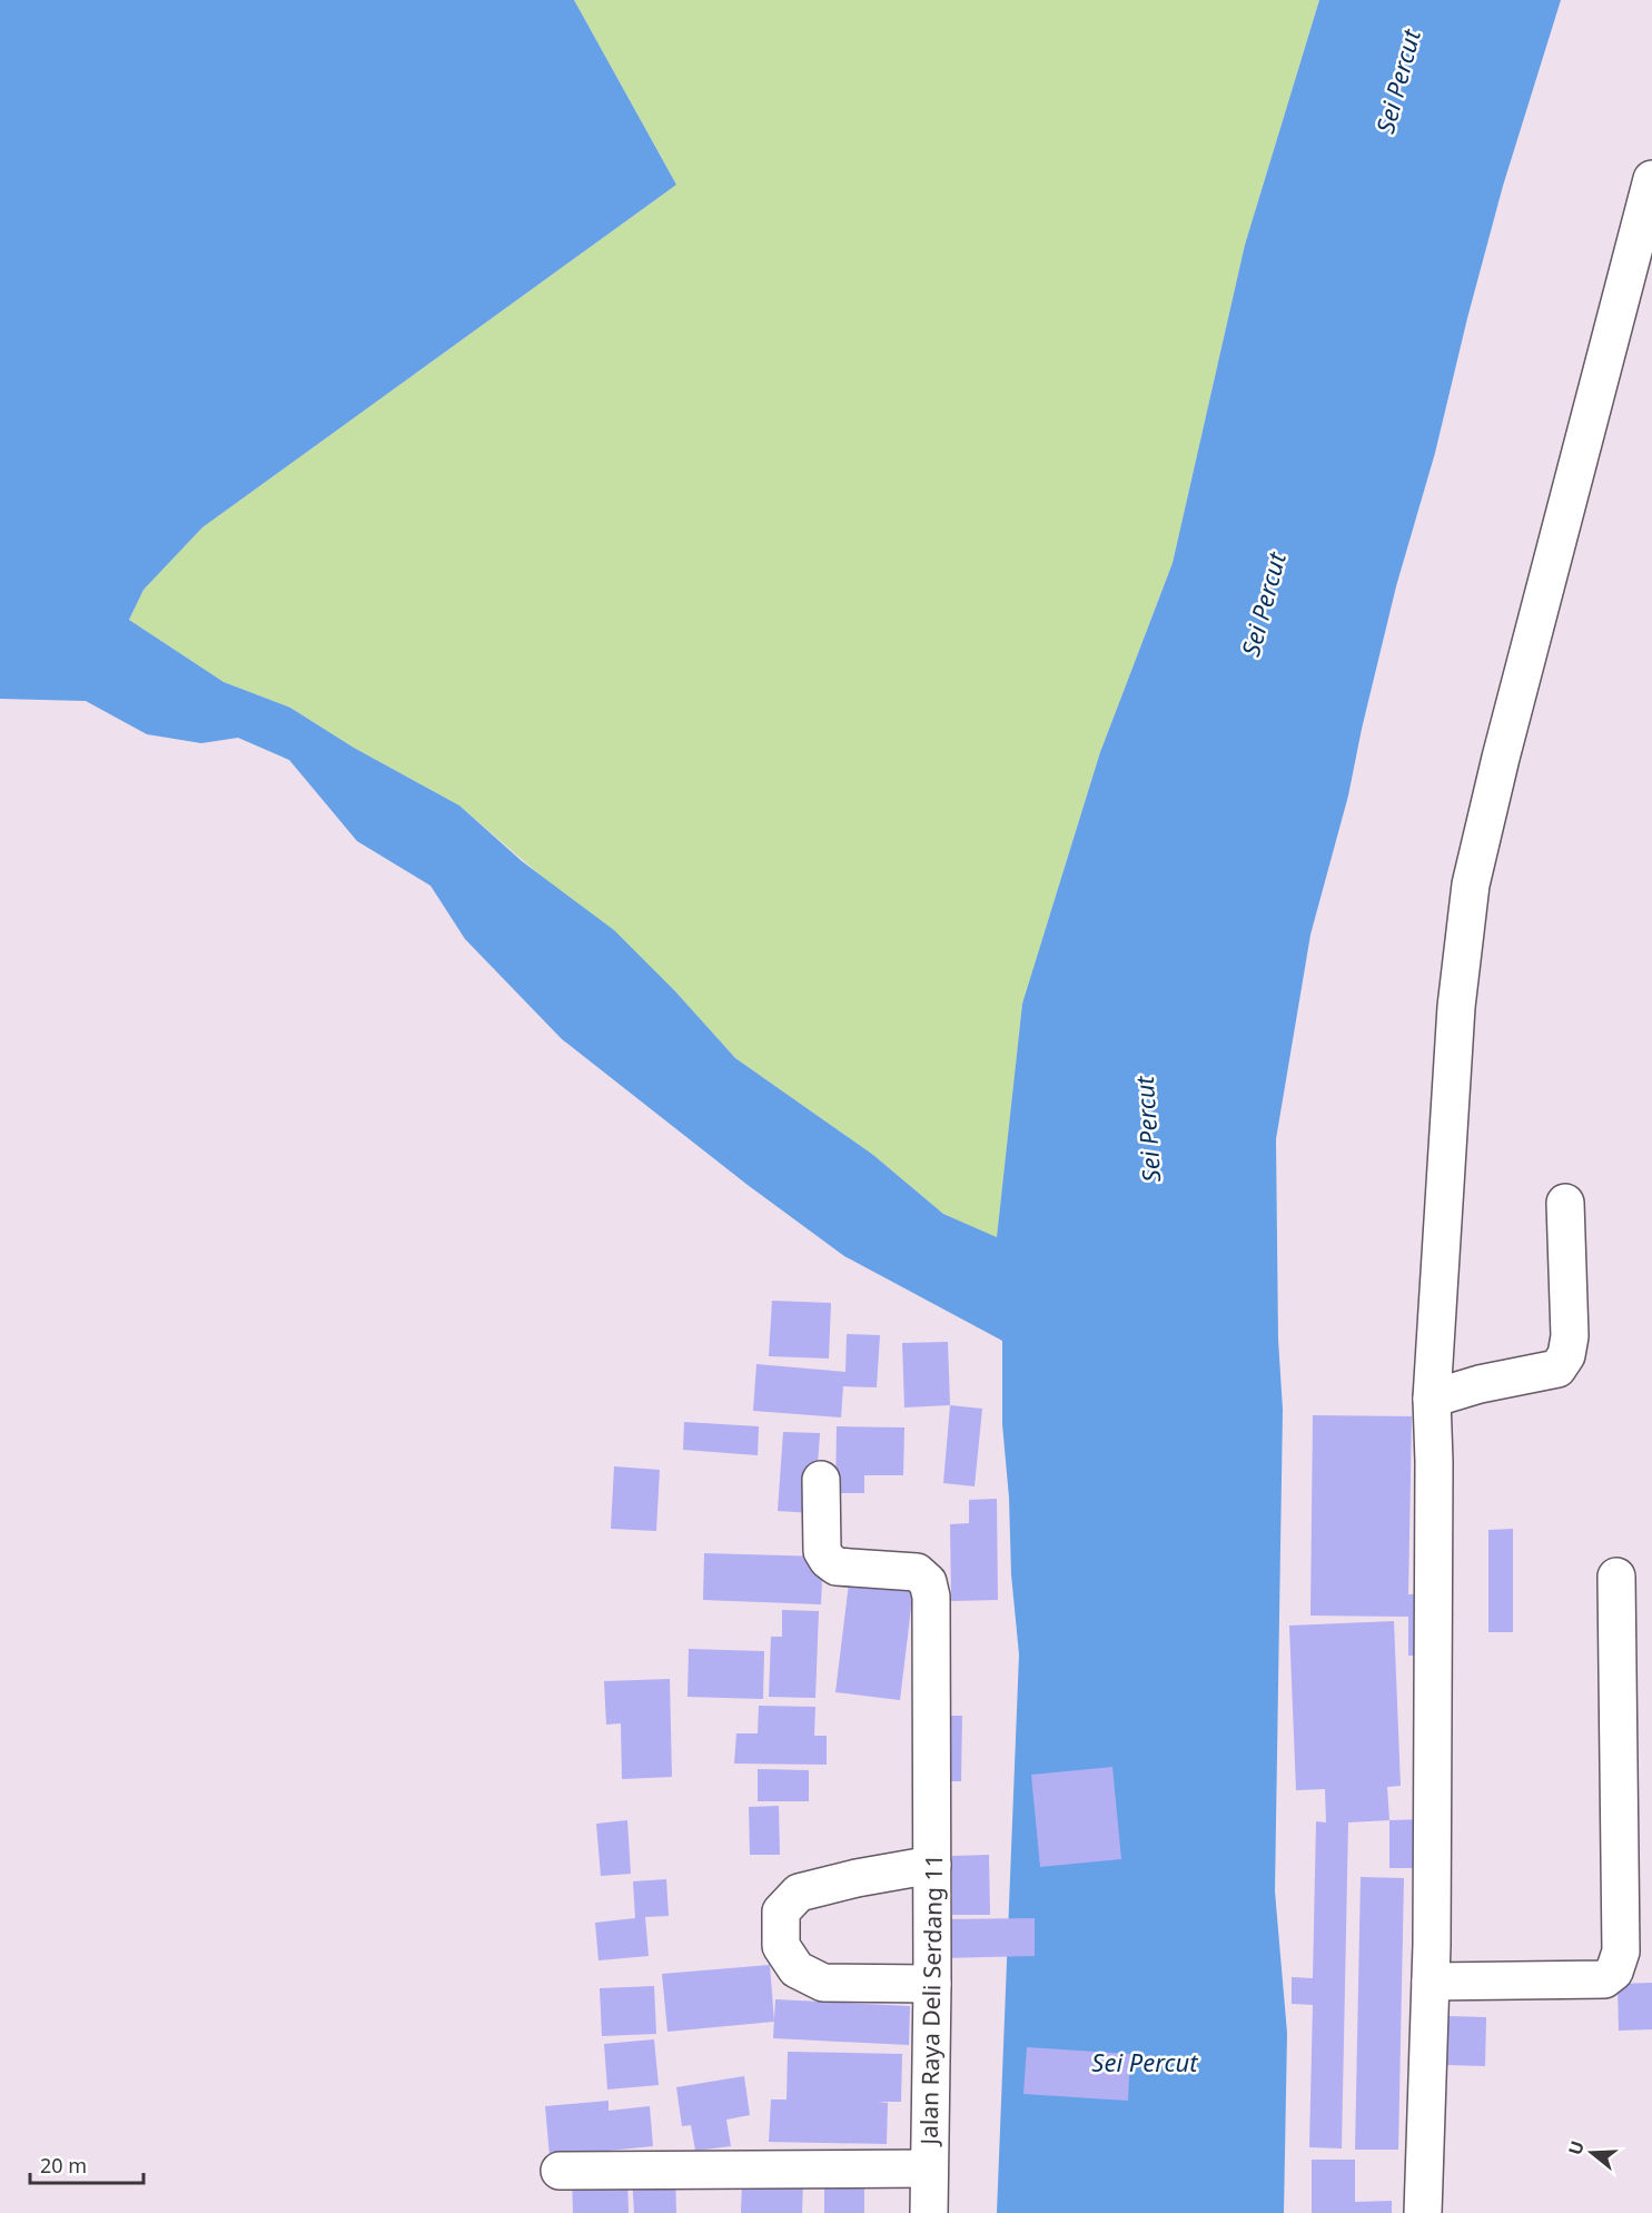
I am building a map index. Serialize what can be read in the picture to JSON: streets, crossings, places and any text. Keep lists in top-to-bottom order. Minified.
{"streets":{"street":["Jalan Raya Deli Serdang 11"]},"water":["Sei Percut"],"scale_bar":"20 m","north":"left"}
